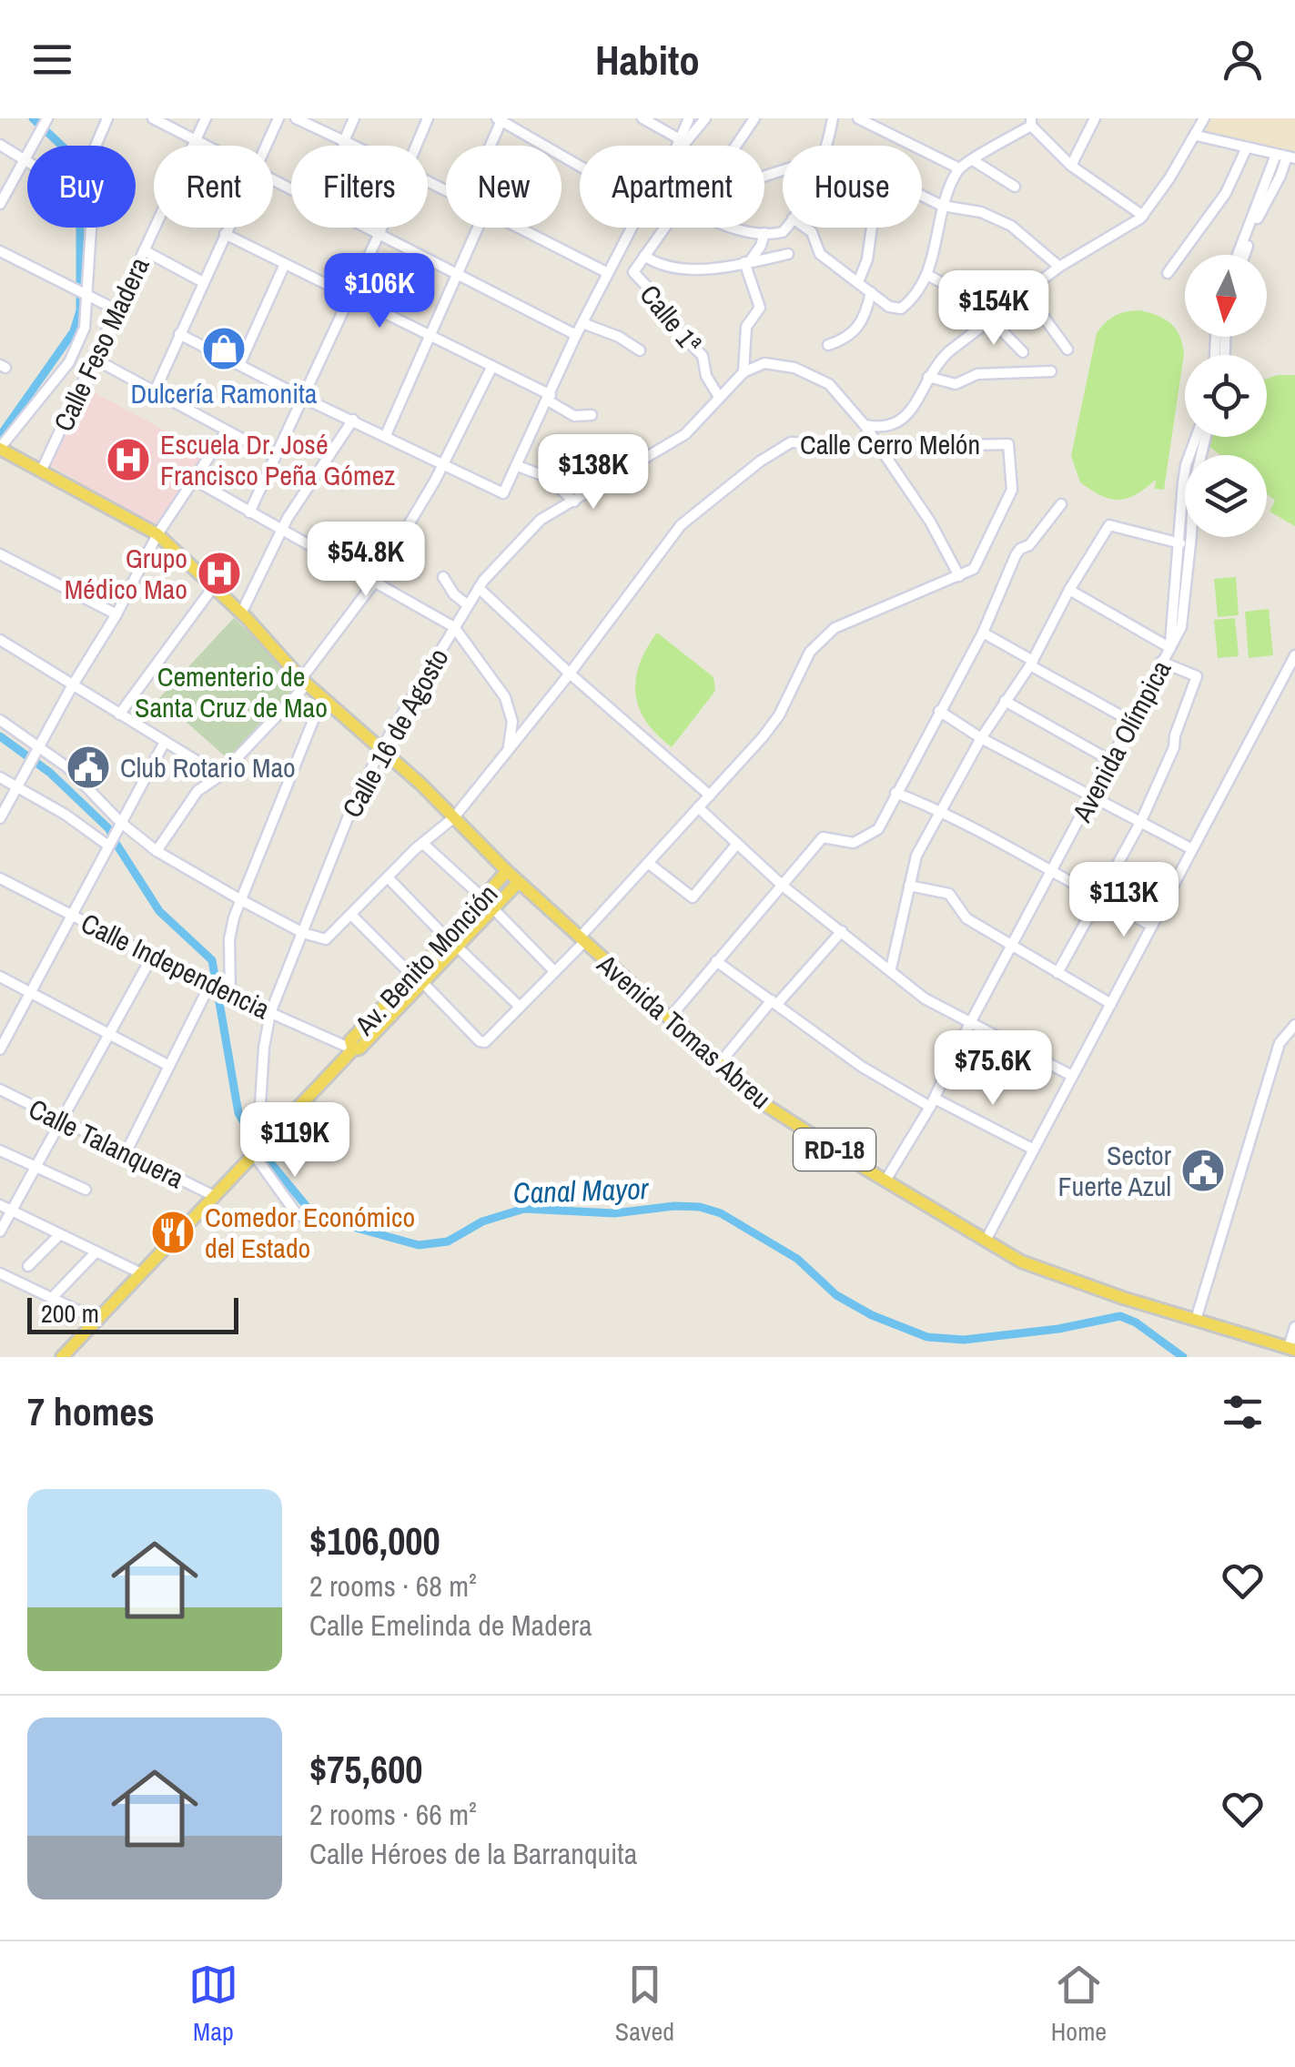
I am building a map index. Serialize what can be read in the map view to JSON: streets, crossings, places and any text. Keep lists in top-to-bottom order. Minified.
{"streets":{"main road":["Av. Benito Monción","Avenida Tomas Abreu","RD-18"],"street":["Calle 1ª","Calle Feso Madera","Calle Cerro Melón","Calle 16 de Agosto","Avenida Olímpica","Calle Independencia","Calle Talanquera"]},"crossings":[["Calle 1ª","Calle 16 de Agosto"],["Calle Feso Madera","Avenida Tomas Abreu"],["Calle Cerro Melón","Calle 16 de Agosto"],["Calle Cerro Melón","Av. Benito Monción"],["Calle Cerro Melón","Avenida Tomas Abreu"],["Calle 16 de Agosto","Calle Independencia"],["Calle 16 de Agosto","Avenida Tomas Abreu"],["Avenida Olímpica","Avenida Tomas Abreu"],["Av. Benito Monción","Calle Independencia"],["Av. Benito Monción","Avenida Tomas Abreu"],["Av. Benito Monción","Calle Talanquera"]],"water":["Canal Mayor"],"parks":["Cementerio de Santa Cruz de Mao"],"places":{"shop":["Dulcería Ramonita"],"hospital":["Escuela Dr. José Francisco Peña Gómez","Grupo Médico Mao"],"public building":["Club Rotario Mao","Sector Fuerte Azul"],"restaurant":["Comedor Económico del Estado"]},"scale_bar":"200 m","north":"bottom","page":{"header":"Habito","chip":["Buy","Rent","Filters","New","Apartment","House"],"price":["$106K","$154K","$138K","$54.8K","$113K","$75.6K","$119K"],"scale":"200 m","heading":"7 homes","list":[{"name":"$106,000","note":"2 rooms · 68 m² · Calle Emelinda de Madera"},{"name":"$75,600","note":"2 rooms · 66 m² · Calle Héroes de la Barranquita"}],"tabs":["Map","Saved","Home"]}}
